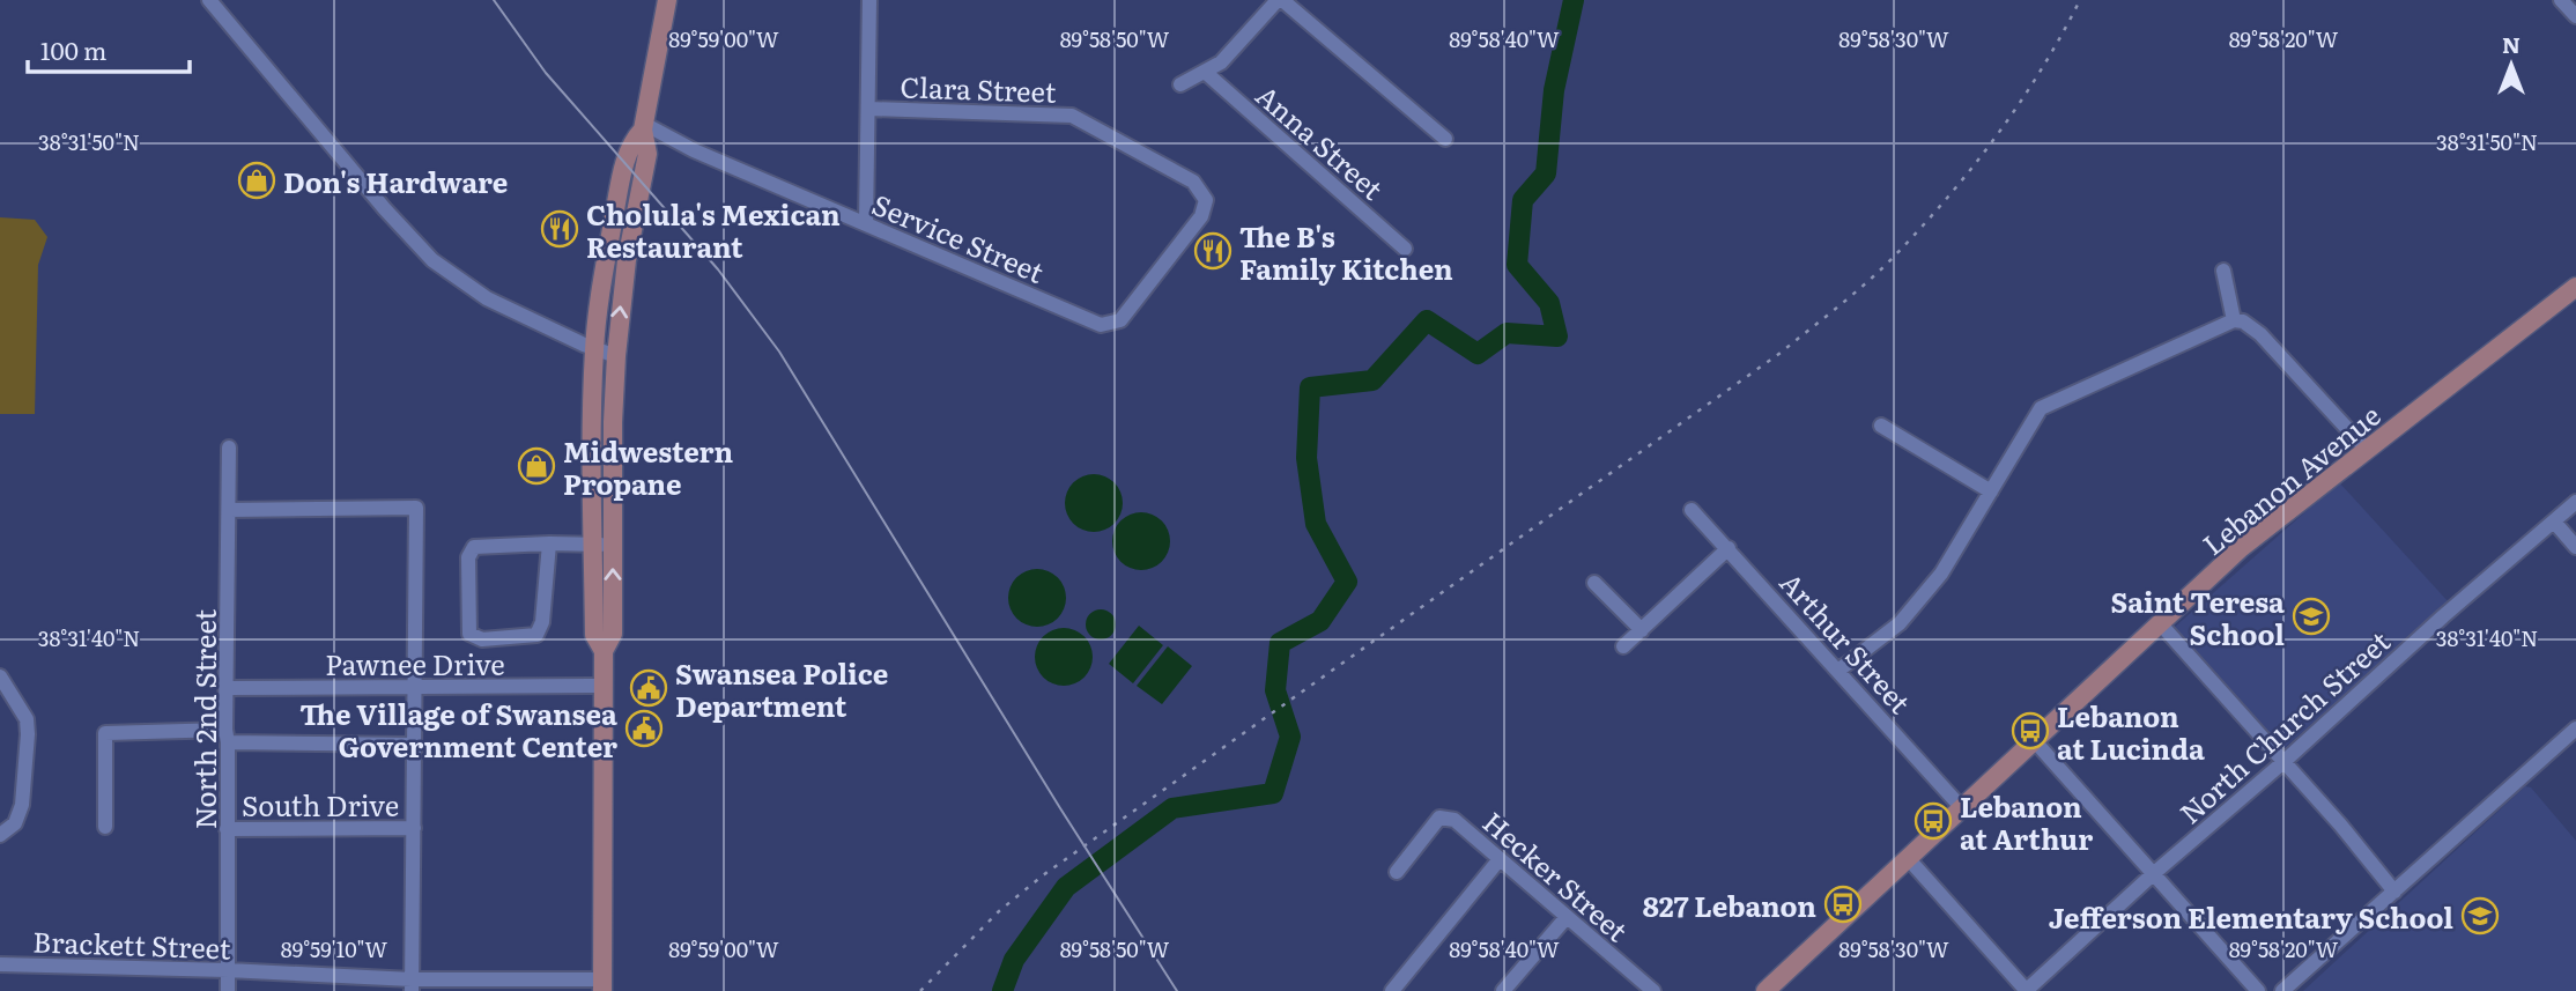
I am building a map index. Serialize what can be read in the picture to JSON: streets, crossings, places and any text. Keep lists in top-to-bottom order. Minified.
{"streets":{"main road":["Lebanon Avenue"],"street":["Clara Street","Anna Street","Service Street","Arthur Street","Pawnee Drive","North 2nd Street","North Church Street","South Drive","Hecker Street","Brackett Street"]},"crossings":[["Clara Street","Service Street"],["Lebanon Avenue","Arthur Street"],["Pawnee Drive","North 2nd Street"],["North 2nd Street","South Drive"],["North 2nd Street","Brackett Street"]],"places":{"shop":["Don's Hardware","Midwestern Propane"],"restaurant":["Cholula's Mexican Restaurant","The B's Family Kitchen"],"school or university":["Saint Teresa School","Jefferson Elementary School"],"public building":["Swansea Police Department","The Village of Swansea Government Center"],"bus stop":["Lebanon at Lucinda","Lebanon at Arthur","827 Lebanon"]},"scale_bar":"100 m","north":"top","coordinates":["89°59'00\"W","89°58'50\"W","89°58'40\"W","89°58'30\"W","89°58'20\"W","38°31'50\"N","38°31'40\"N","89°59'10\"W"]}
